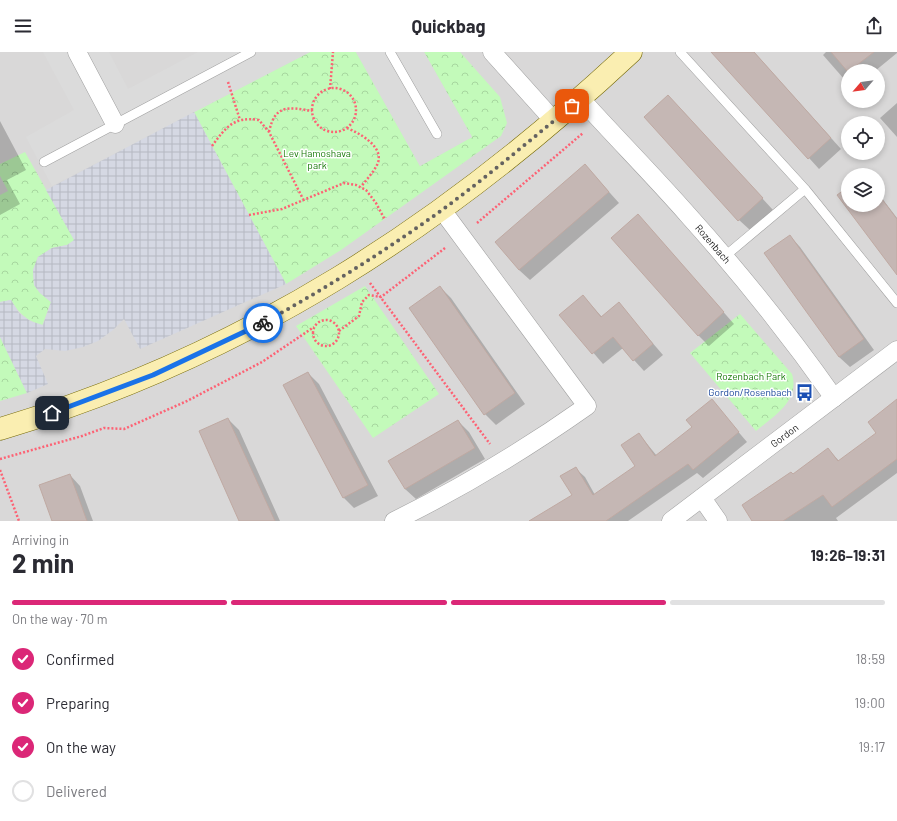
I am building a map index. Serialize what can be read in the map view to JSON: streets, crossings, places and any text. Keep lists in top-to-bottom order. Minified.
{"streets":{"street":["Rozenbach","Gordon"]},"crossings":[["Rozenbach","Gordon"]],"parks":["Lev Hamoshava park","Rozenbach Park"],"places":{"bus stop":["Gordon/Rosenbach"]},"north":"bottom left","page":{"header":"Quickbag","heading":["2 min","Arriving in","19:26–19:31"],"bar":"On the way · 70 m","list":[["Confirmed","18:59"],["Preparing","19:00"],["On the way","19:17"],"Delivered"]}}
